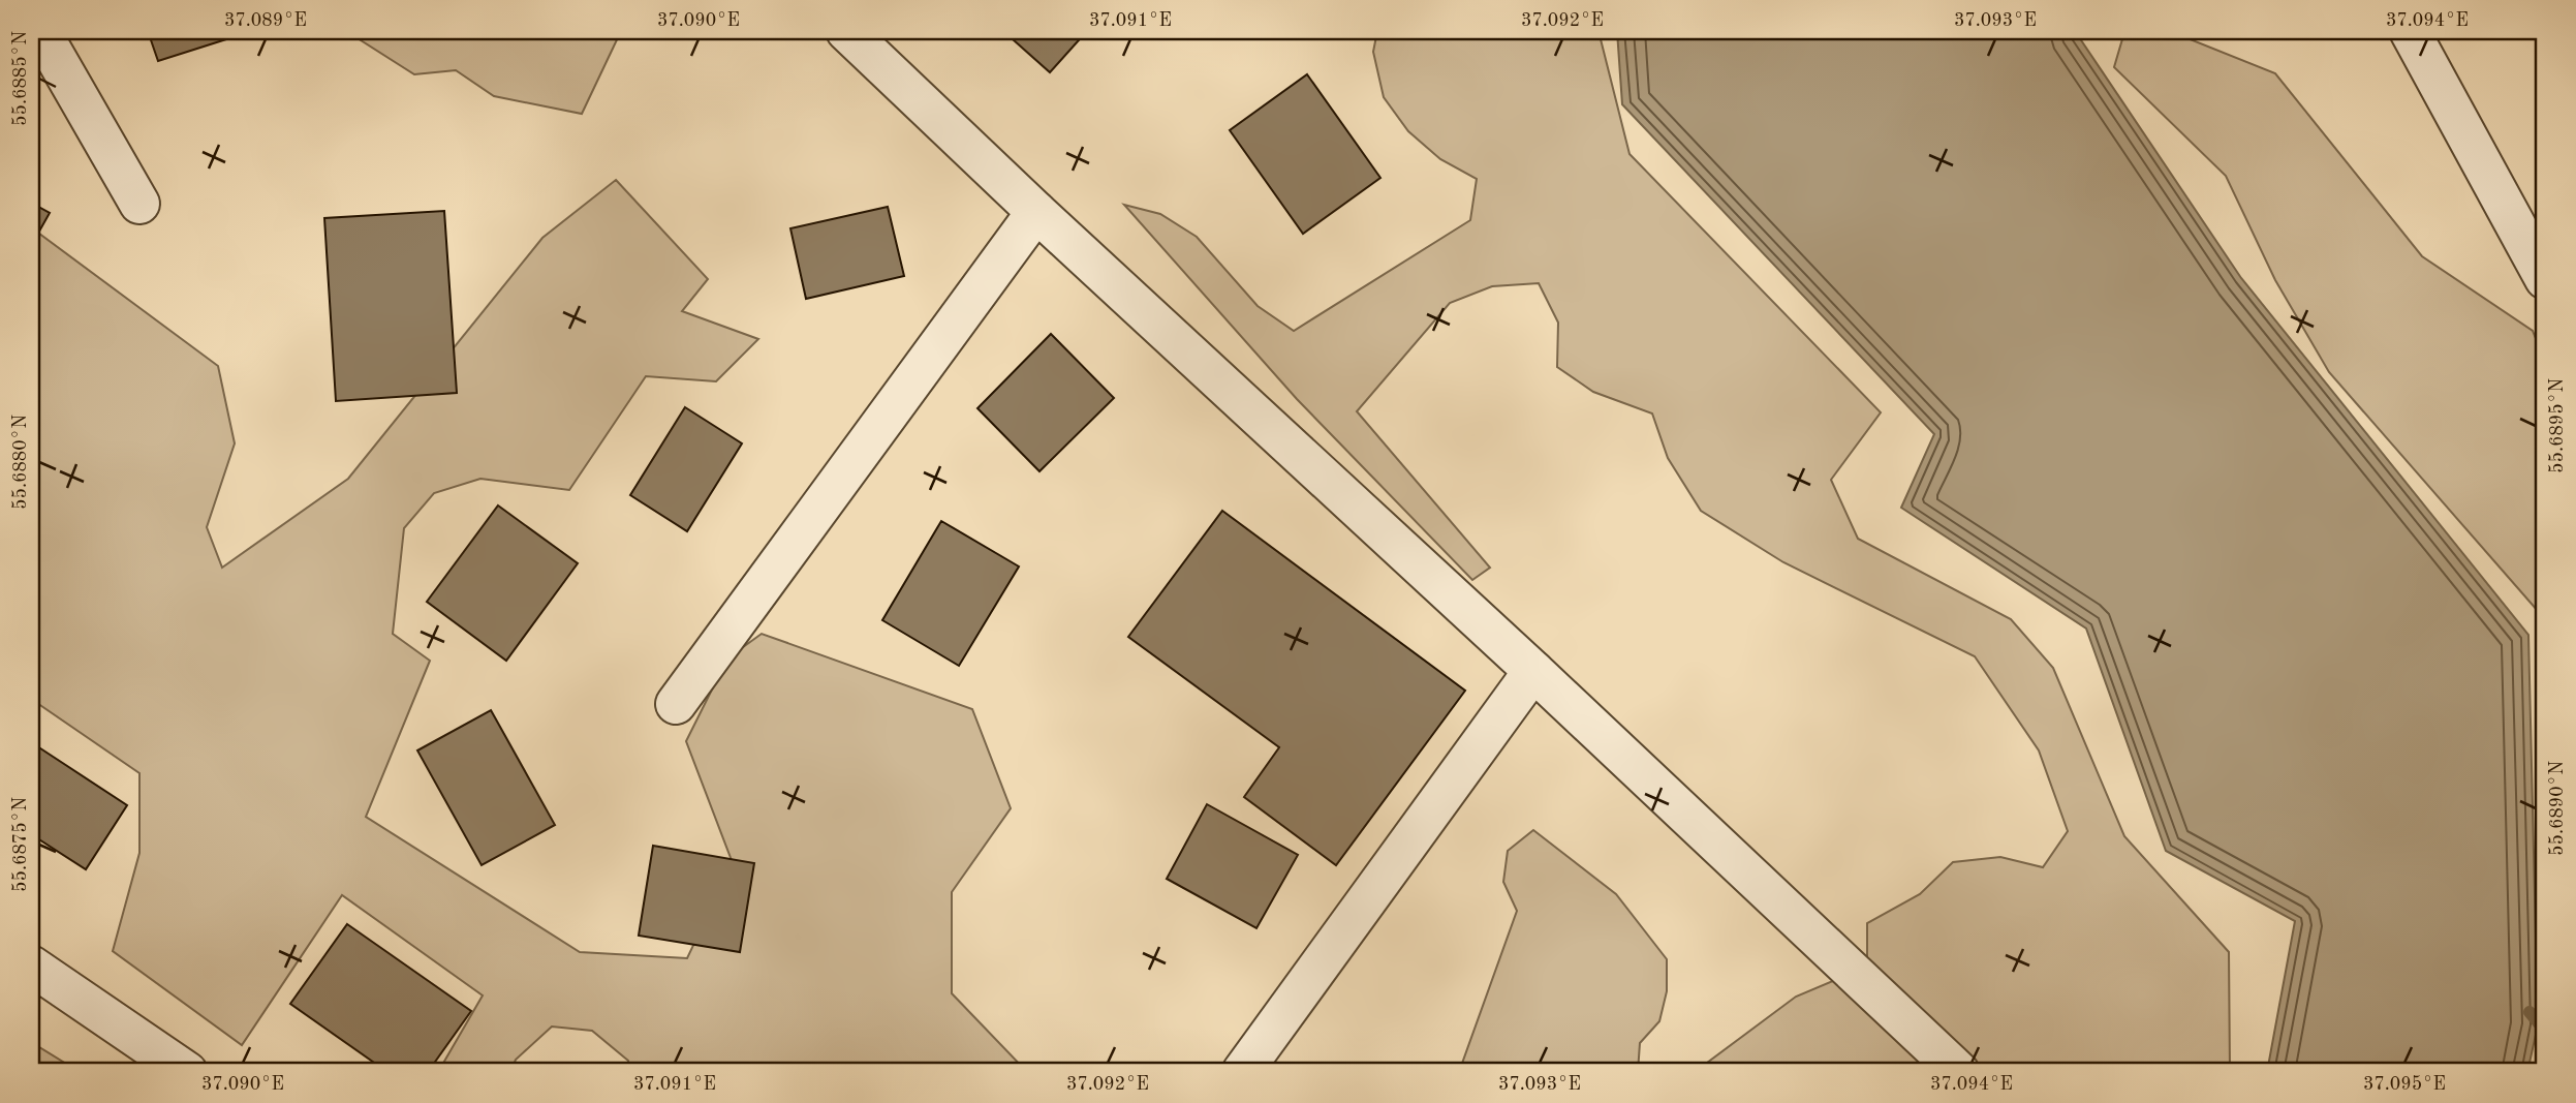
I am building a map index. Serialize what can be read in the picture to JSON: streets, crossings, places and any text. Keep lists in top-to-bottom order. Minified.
{"coordinates":["37.089°E","37.090°E","37.091°E","37.092°E","37.093°E","37.094°E","55.6885°N","55.6895°N","55.6880°N","55.6890°N","55.6875°N","37.095°E"]}
